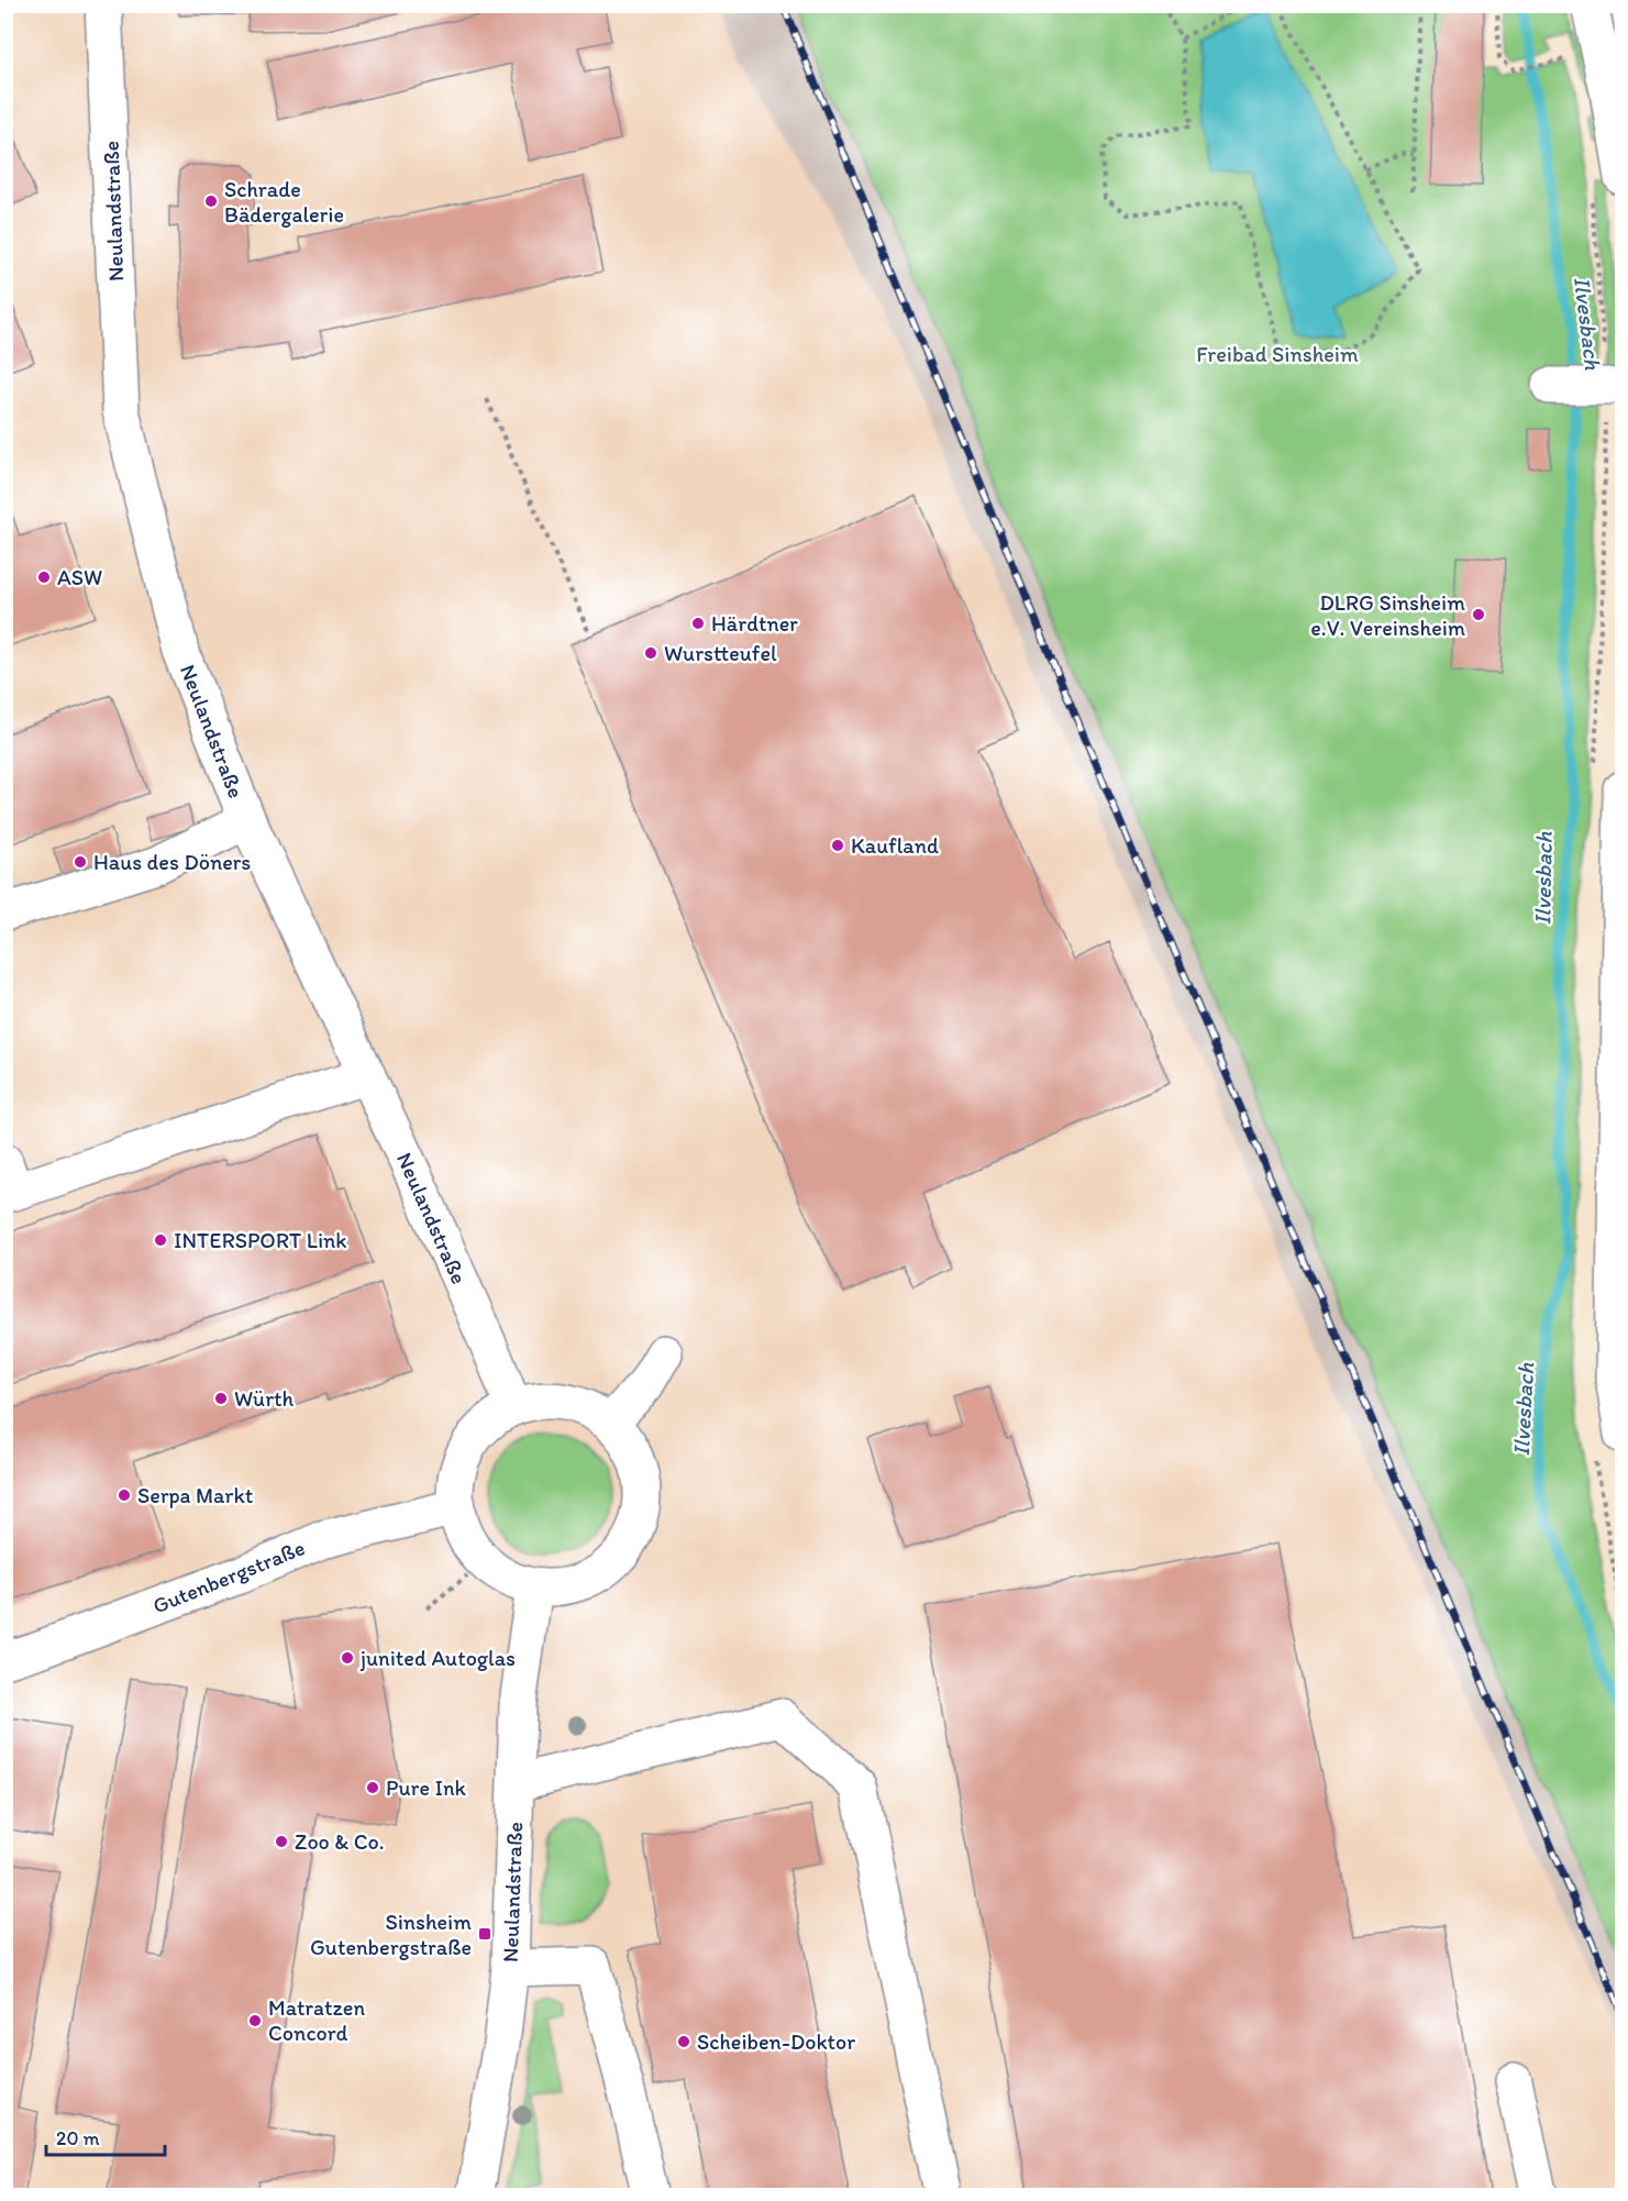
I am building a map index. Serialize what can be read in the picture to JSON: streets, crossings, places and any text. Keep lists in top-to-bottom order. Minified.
{"streets":{"street":["Neulandstraße","Gutenbergstraße"]},"crossings":[["Neulandstraße","Gutenbergstraße"]],"water":["Ilvesbach"],"parks":["Freibad Sinsheim"],"places":{"other":["Schrade Bädergalerie","ASW","DLRG Sinsheim e.V. Vereinsheim","Härdtner","Wurstteufel","Kaufland","Haus des Döners","INTERSPORT Link","Würth","Serpa Markt","junited Autoglas","Pure Ink","Zoo & Co.","Matratzen Concord","Scheiben-Doktor"],"transit":["Sinsheim Gutenbergstraße"]},"scale_bar":"20 m"}
